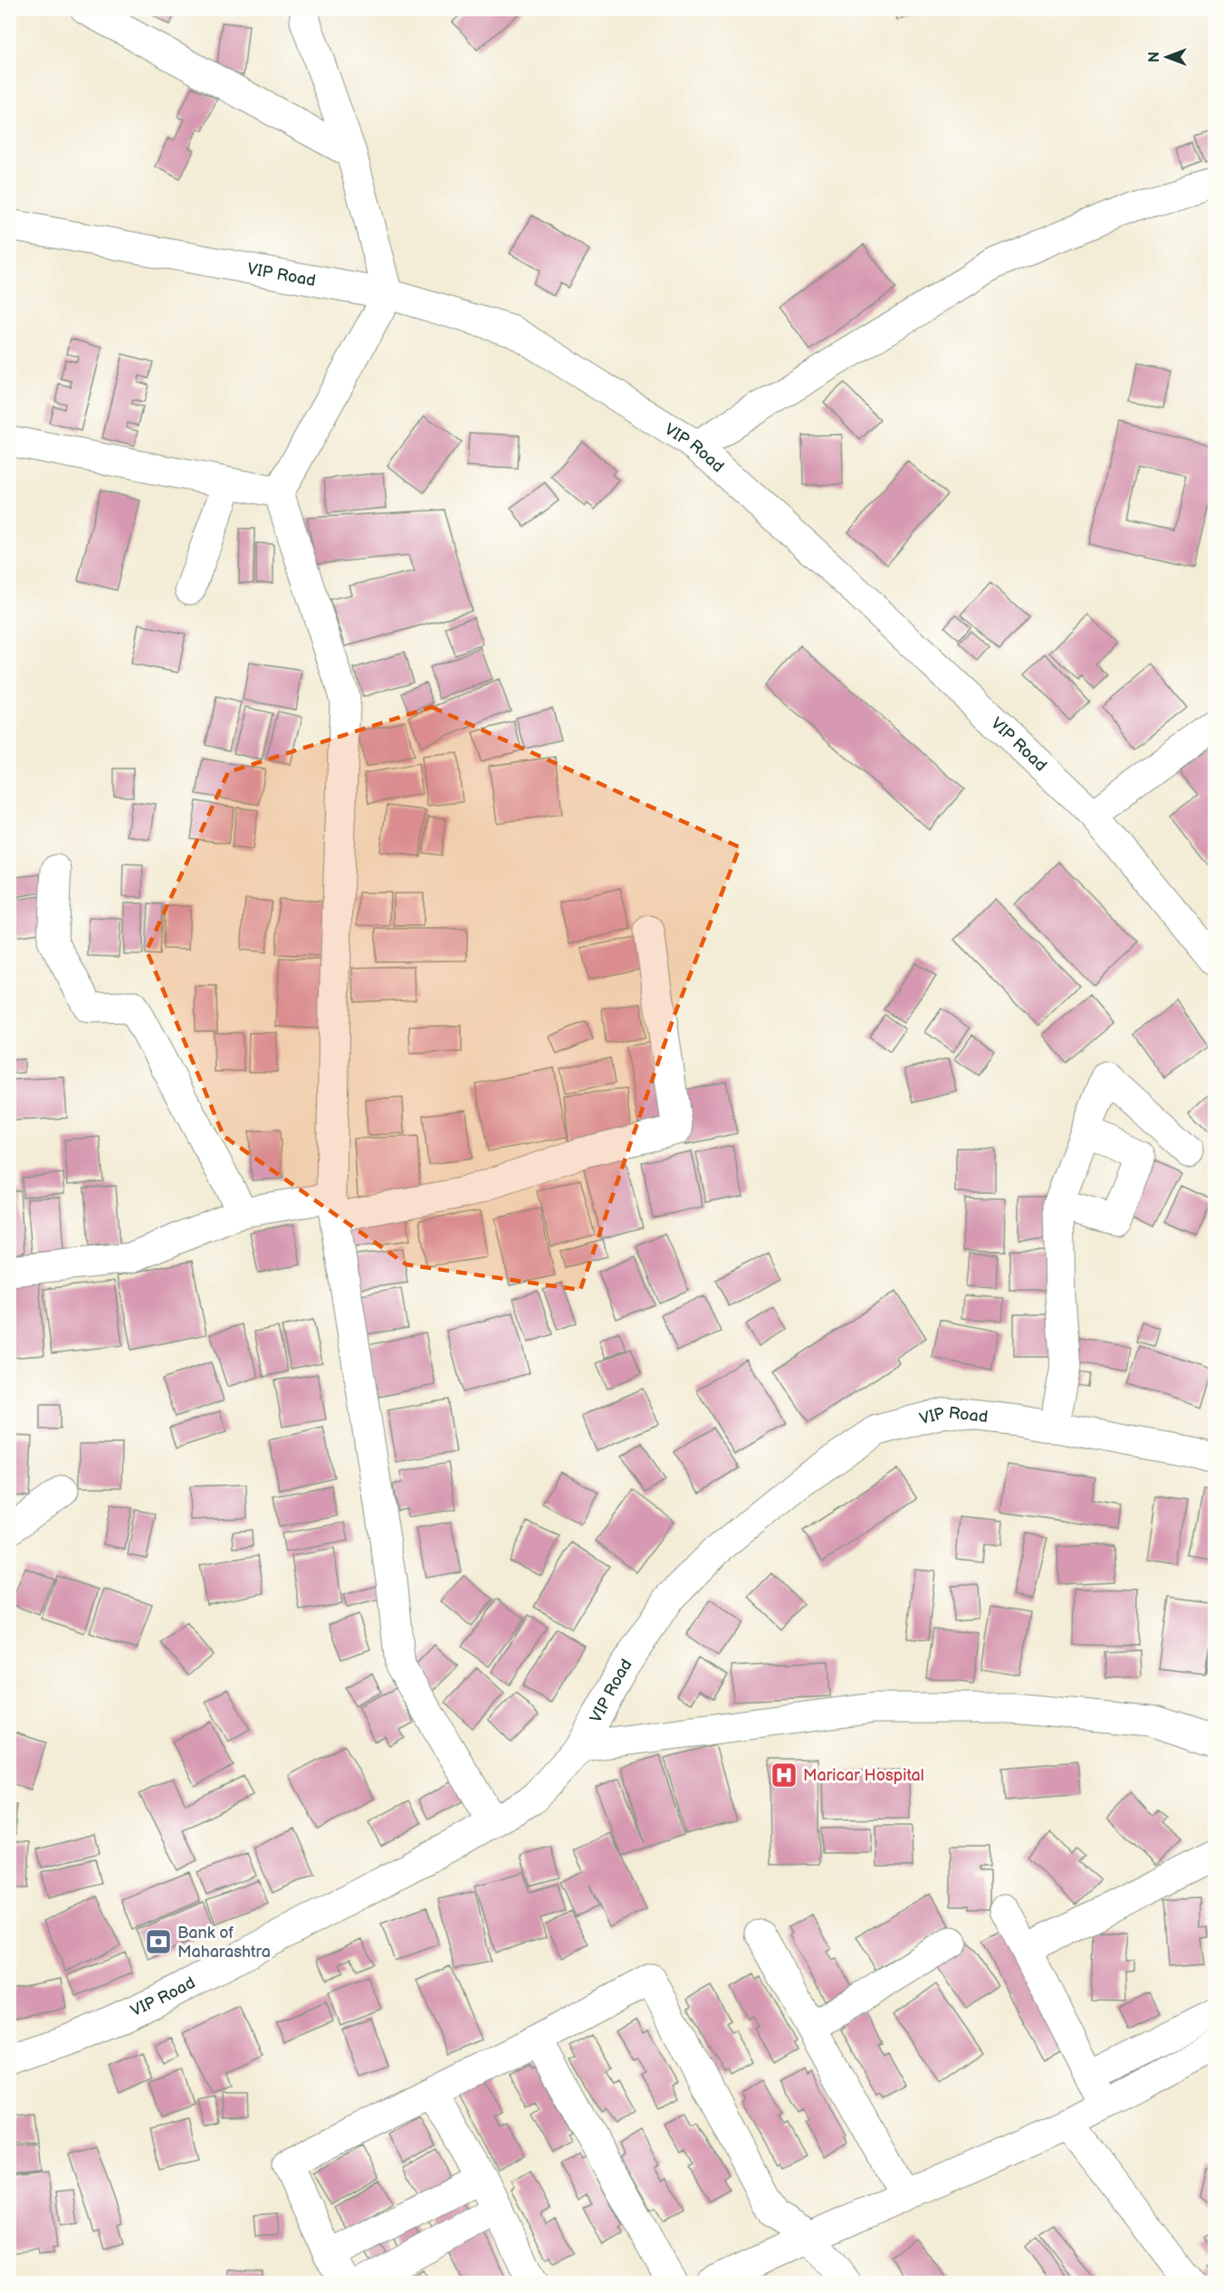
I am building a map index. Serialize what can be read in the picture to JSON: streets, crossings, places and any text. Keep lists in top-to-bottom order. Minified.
{"streets":{"main road":["VIP Road"]},"places":{"hospital":["Maricar Hospital"],"bank":["Bank of Maharashtra"]},"north":"left"}
